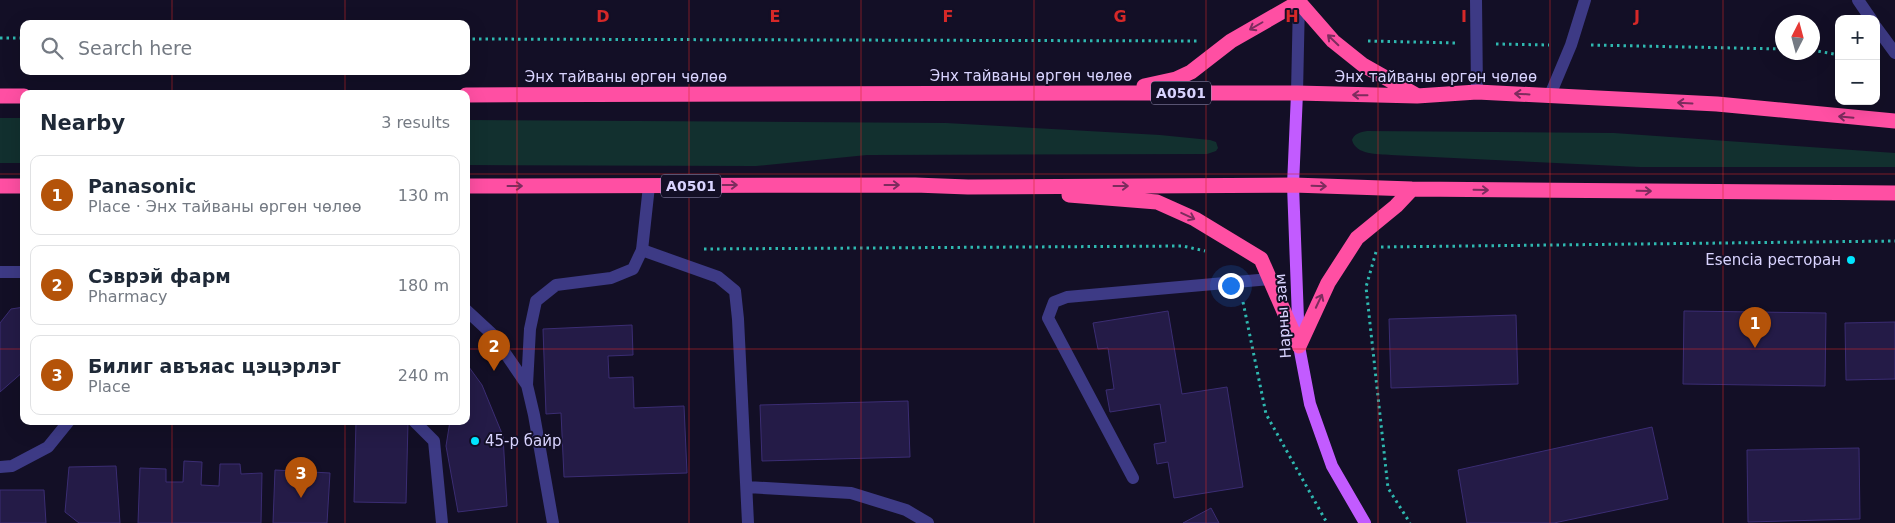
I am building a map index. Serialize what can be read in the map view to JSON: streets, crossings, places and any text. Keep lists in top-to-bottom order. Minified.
{"streets":{"highway":["Энх тайваны өргөн чөлөө","A0501"],"main road":["Нарны зам"]},"crossings":[["Энх тайваны өргөн чөлөө","Нарны зам"],["A0501","Нарны зам"]],"places":["Esencia ресторан","45-р байр"],"north":"top","page":{"map_buttons":["+","−"],"search":"Search here","heading":["Nearby","3 results"],"list":[{"mark":"1","name":"Panasonic","note":"Place · Энх тайваны өргөн чөлөө","value":"130 m"},{"mark":"2","name":"Сэврэй фарм","note":"Pharmacy","value":"180 m"},{"mark":"3","name":"Билиг авъяас цэцэрлэг","note":"Place","value":"240 m"}],"pins":["1","2","3"]},"grid":{"columns":["D","E","F","G","H","I","J"]}}
